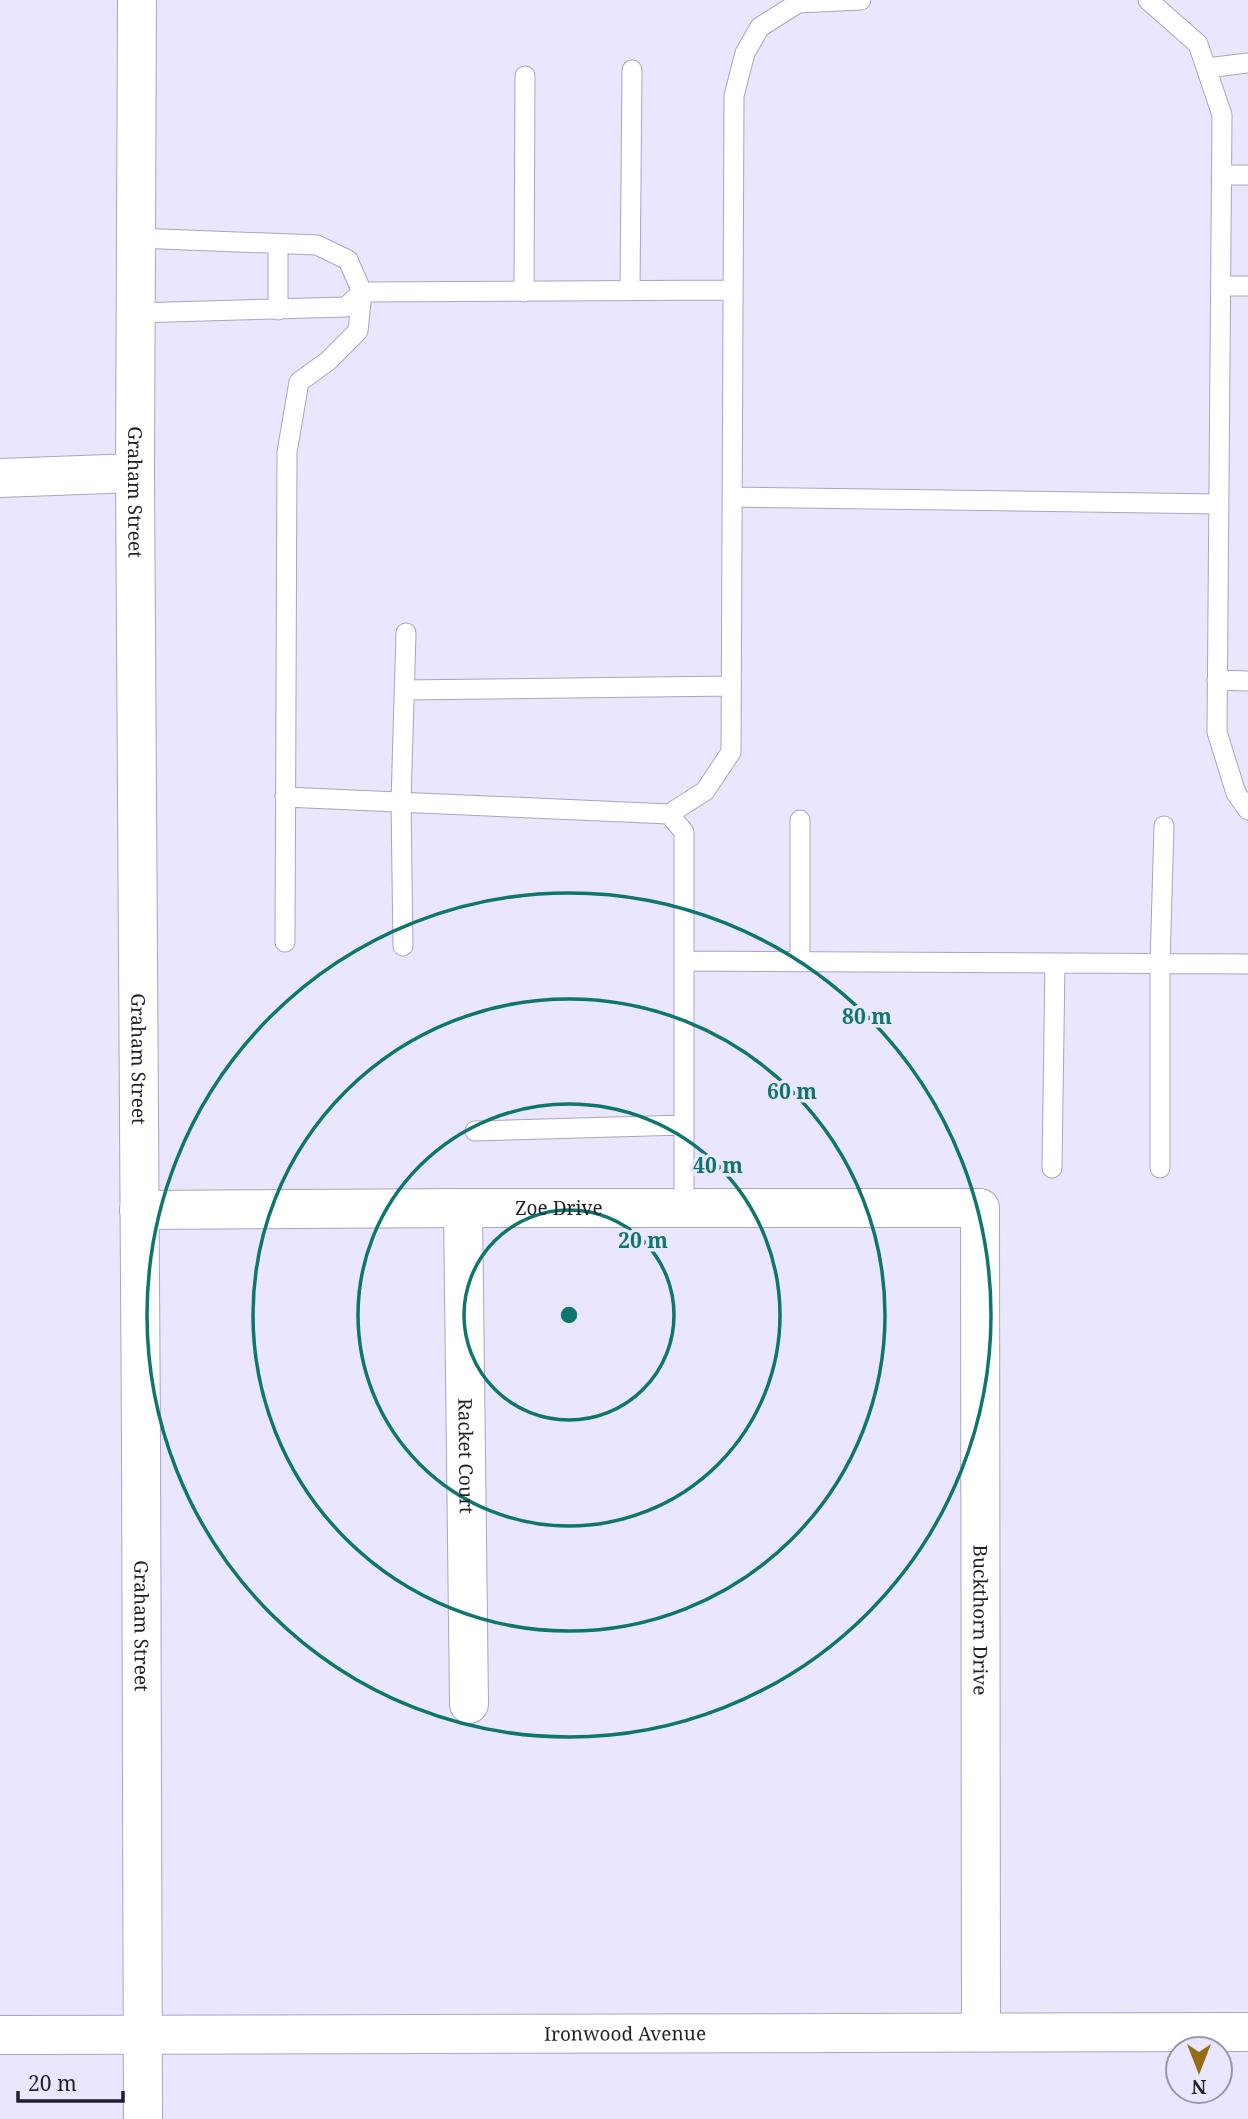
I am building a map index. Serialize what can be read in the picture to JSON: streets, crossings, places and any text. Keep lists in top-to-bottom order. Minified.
{"streets":{"street":["Graham Street","Zoe Drive","Racket Court","Buckthorn Drive","Ironwood Avenue"]},"crossings":[["Graham Street","Zoe Drive"],["Graham Street","Ironwood Avenue"],["Zoe Drive","Racket Court"],["Zoe Drive","Buckthorn Drive"],["Buckthorn Drive","Ironwood Avenue"]],"scale_bar":"20 m","north":"bottom","rings":["80 m","60 m","40 m","20 m"]}
